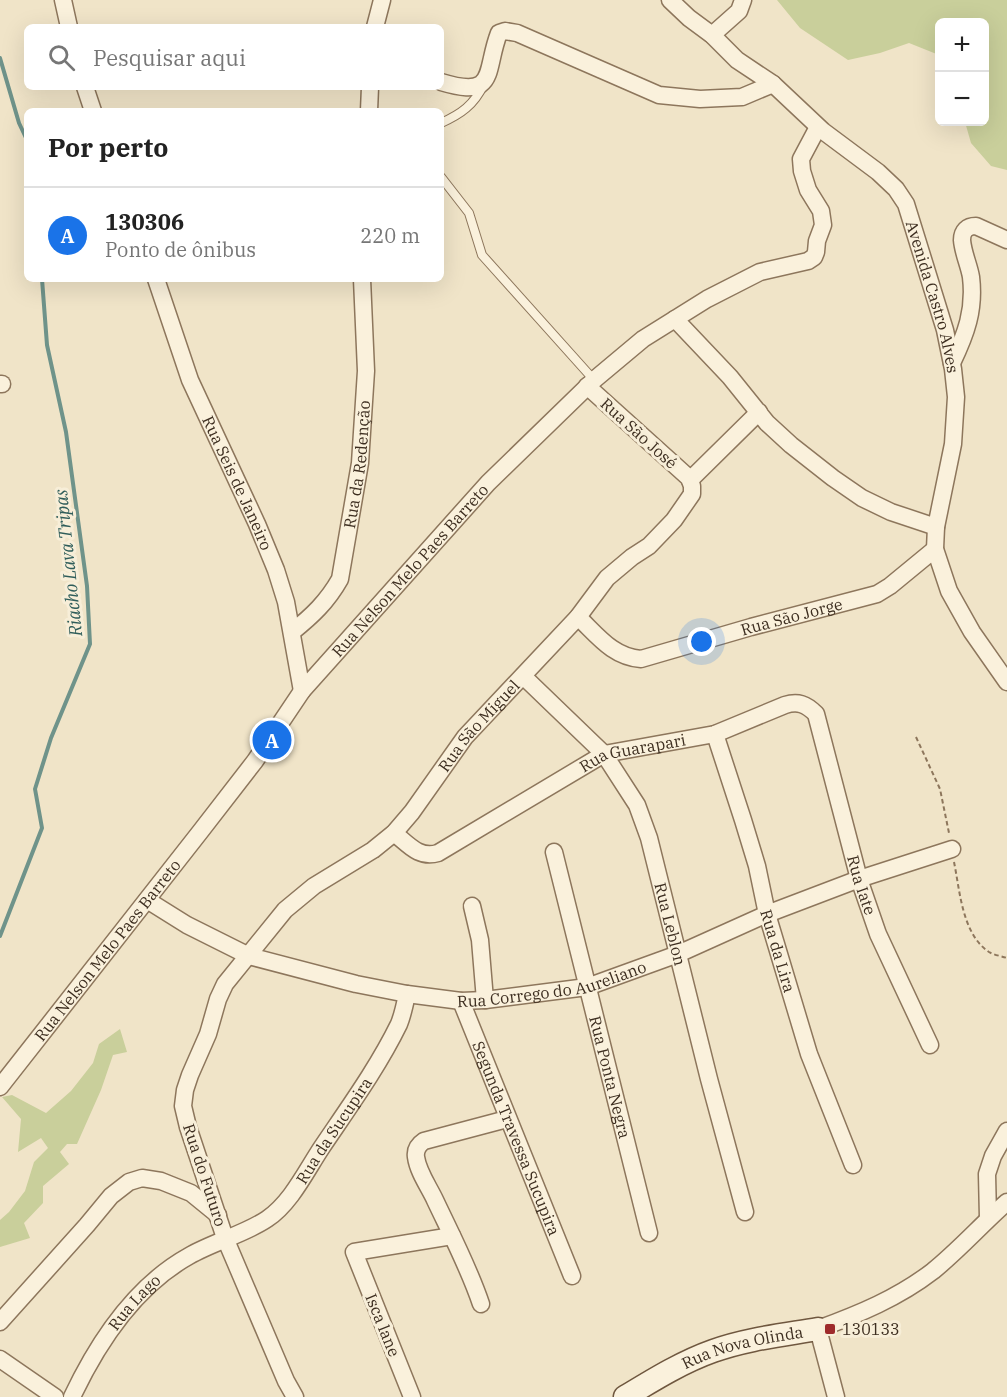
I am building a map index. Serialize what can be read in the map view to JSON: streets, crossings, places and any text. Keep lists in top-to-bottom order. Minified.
{"streets":{"street":["Avenida Castro Alves","Rua São José","Rua da Redenção","Rua Seis de Janeiro","Rua Nelson Melo Paes Barreto","Rua São Jorge","Rua São Miguel","Rua Guarapari","Rua Iate","Rua Leblon","Rua da Lira","Rua Corrego do Aureliano","Rua Ponta Negra","Rua da Sucupira","Segunda Travessa Sucupira","Rua do Futuro","Rua Lago","Isca lane","Rua Nova Olinda"]},"crossings":[["Avenida Castro Alves","Rua Nelson Melo Paes Barreto"],["Avenida Castro Alves","Rua São Jorge"],["Rua São José","Rua Nelson Melo Paes Barreto"],["Rua São José","Rua São Miguel"],["Rua da Redenção","Rua Seis de Janeiro"],["Rua Seis de Janeiro","Rua Nelson Melo Paes Barreto"],["Rua Nelson Melo Paes Barreto","Rua Corrego do Aureliano"],["Rua São Jorge","Rua São Miguel"],["Rua São Miguel","Rua Guarapari"],["Rua São Miguel","Rua Leblon"],["Rua São Miguel","Rua Corrego do Aureliano"],["Rua São Miguel","Rua do Futuro"],["Rua Guarapari","Rua Iate"],["Rua Guarapari","Rua Leblon"],["Rua Guarapari","Rua da Lira"],["Rua Iate","Rua Corrego do Aureliano"],["Rua Leblon","Rua Corrego do Aureliano"],["Rua da Lira","Rua Corrego do Aureliano"],["Rua Corrego do Aureliano","Rua Ponta Negra"],["Rua Corrego do Aureliano","Rua da Sucupira"],["Rua Corrego do Aureliano","Segunda Travessa Sucupira"],["Rua Corrego do Aureliano","Rua do Futuro"],["Rua da Sucupira","Rua do Futuro"],["Rua da Sucupira","Rua Lago"],["Rua do Futuro","Rua Lago"]],"water":["Riacho Lava Tripas"],"places":{"transit":["130133"]},"page":{"map_buttons":["+","−"],"search":"Pesquisar aqui","heading":"Por perto","list":[{"mark":"A","name":"130306","note":"Ponto de ônibus","value":"220 m"}],"pins":"A"}}
